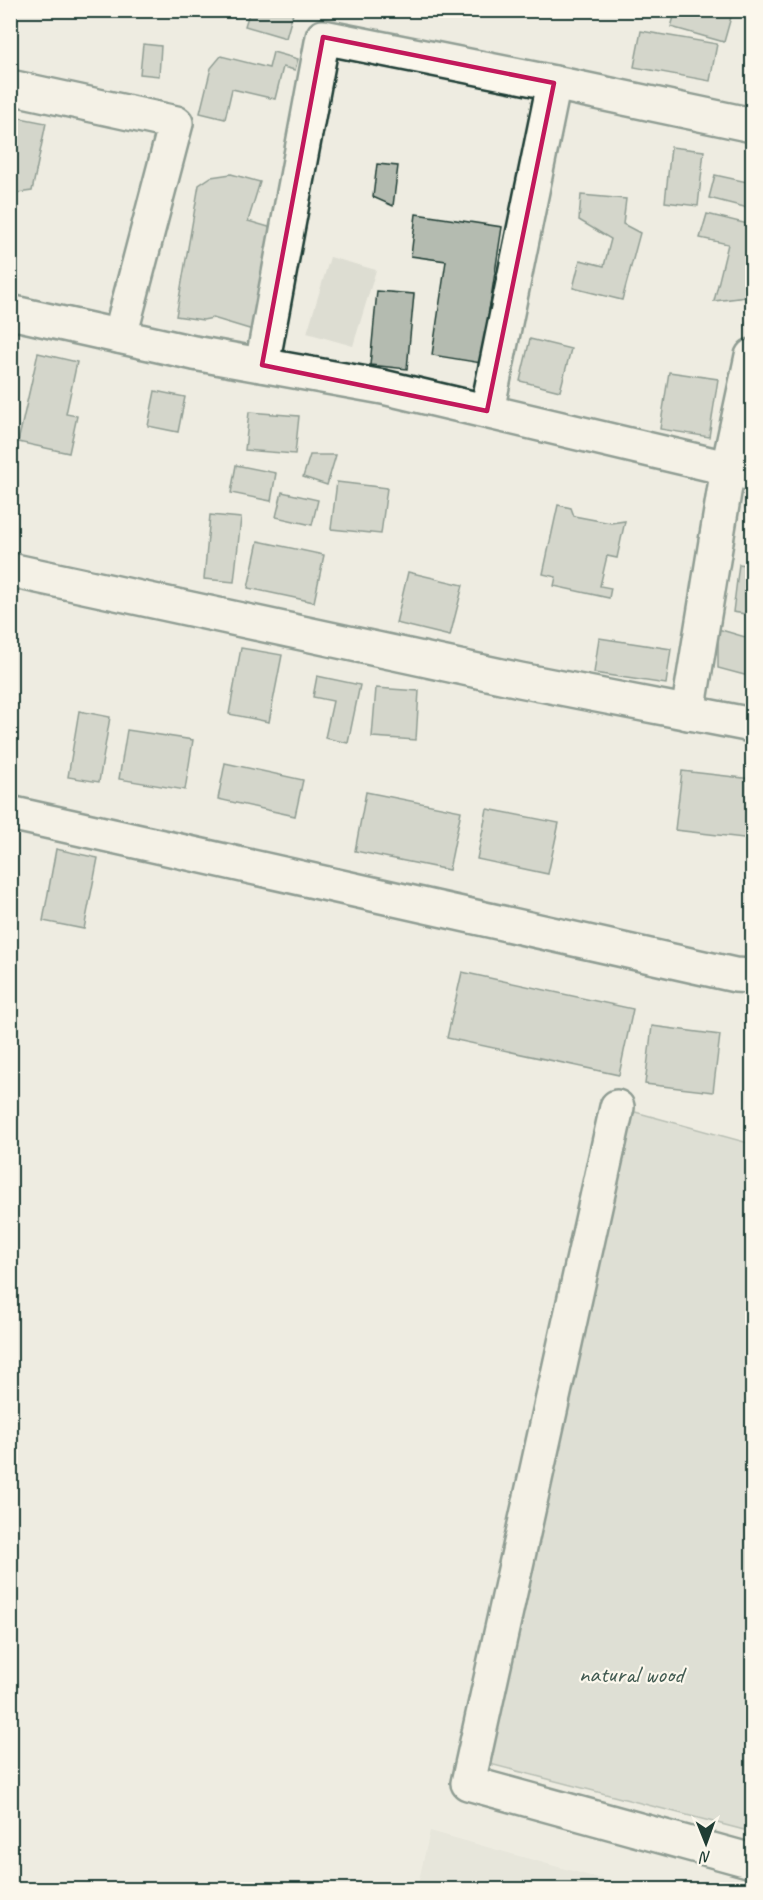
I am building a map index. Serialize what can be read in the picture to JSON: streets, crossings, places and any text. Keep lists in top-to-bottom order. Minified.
{"parks":["natural wood"],"north":"bottom"}
